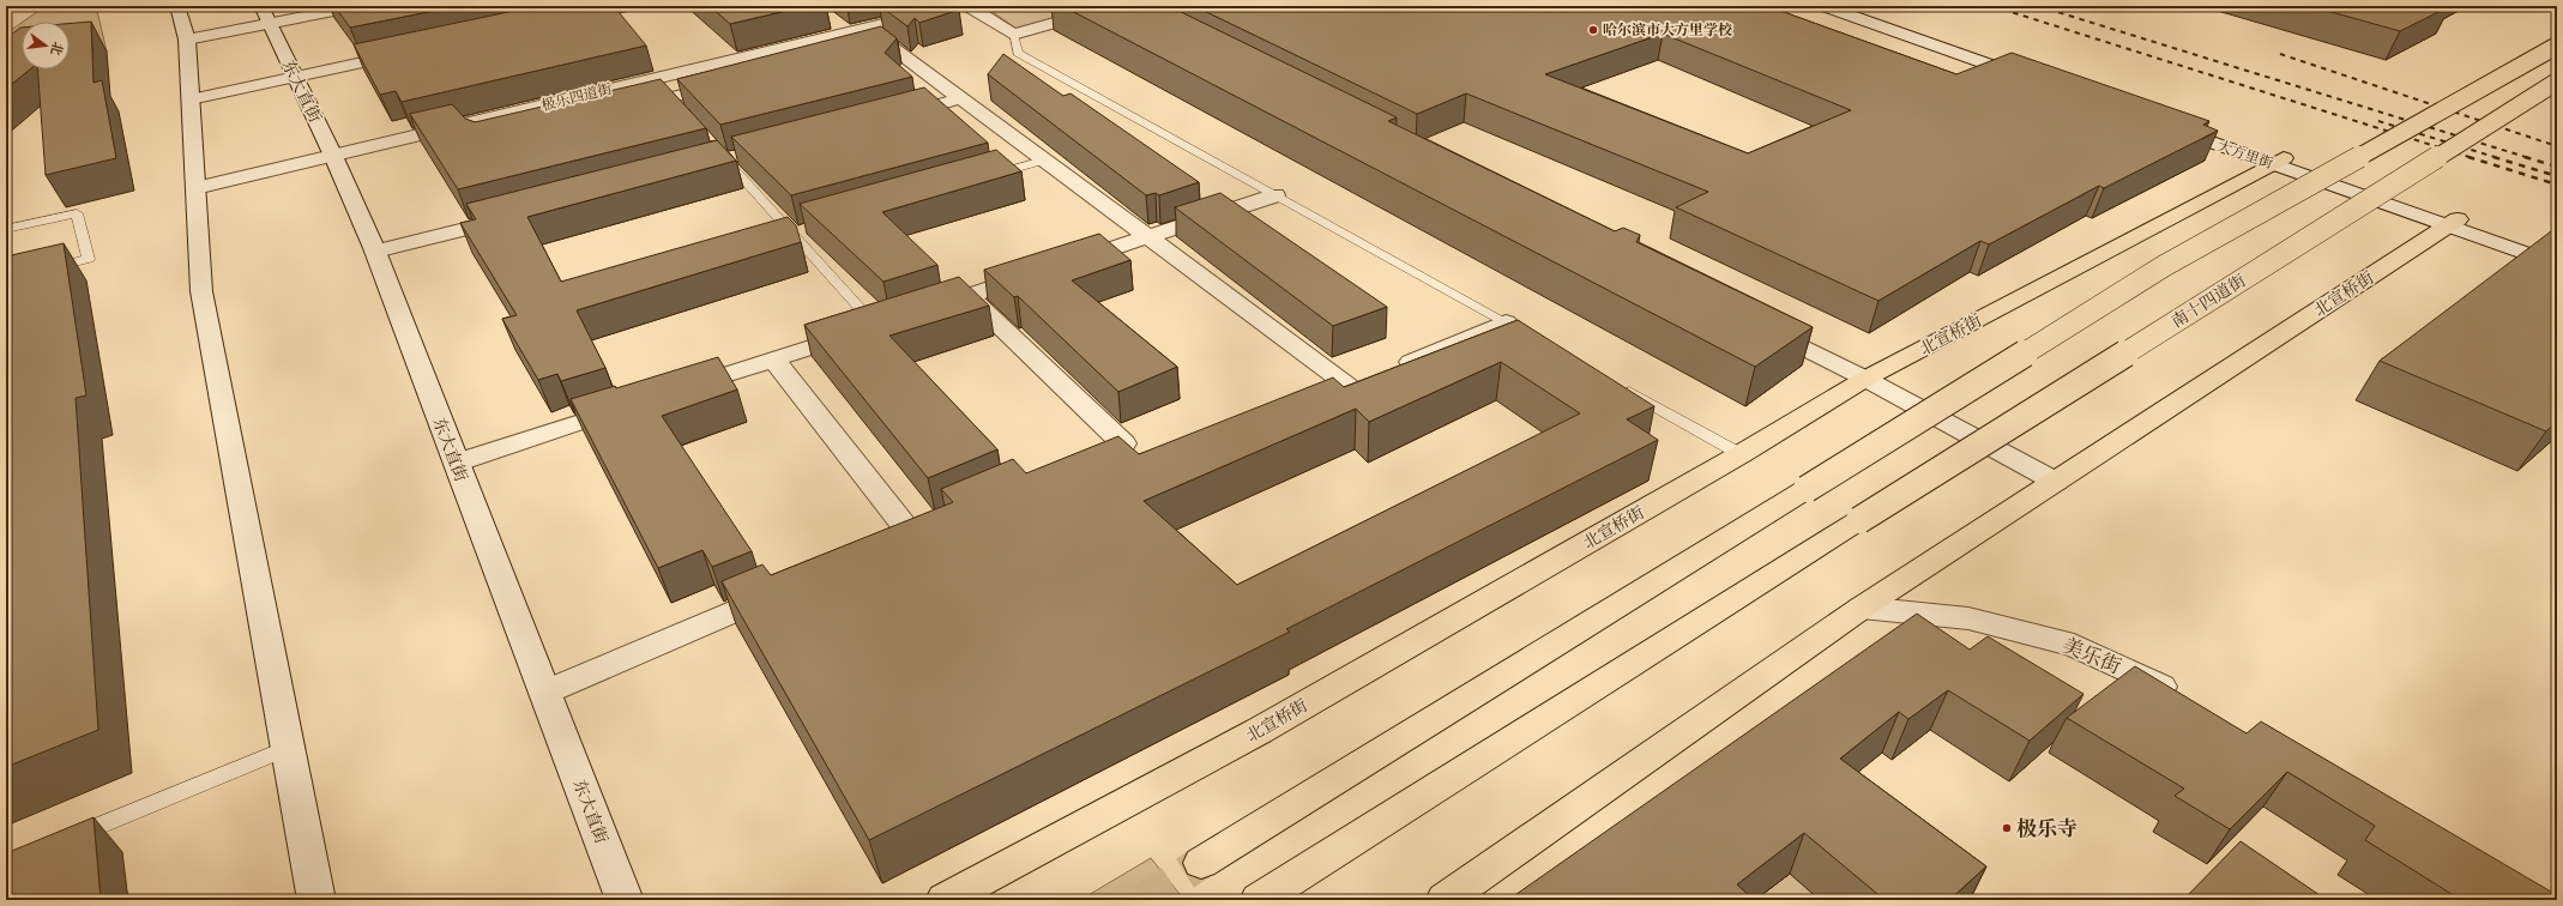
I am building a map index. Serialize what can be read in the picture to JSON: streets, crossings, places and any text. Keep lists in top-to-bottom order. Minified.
{"streets":{"main road":["北宣桥街","南十四道街"],"street":["东大直街","极乐四道街","大方里街","美乐街"]},"crossings":[["东大直街","极乐四道街"],["大方里街","北宣桥街"],["北宣桥街","美乐街"]],"places":["哈尔滨市大方里学校","极乐寺"],"north":"right"}
